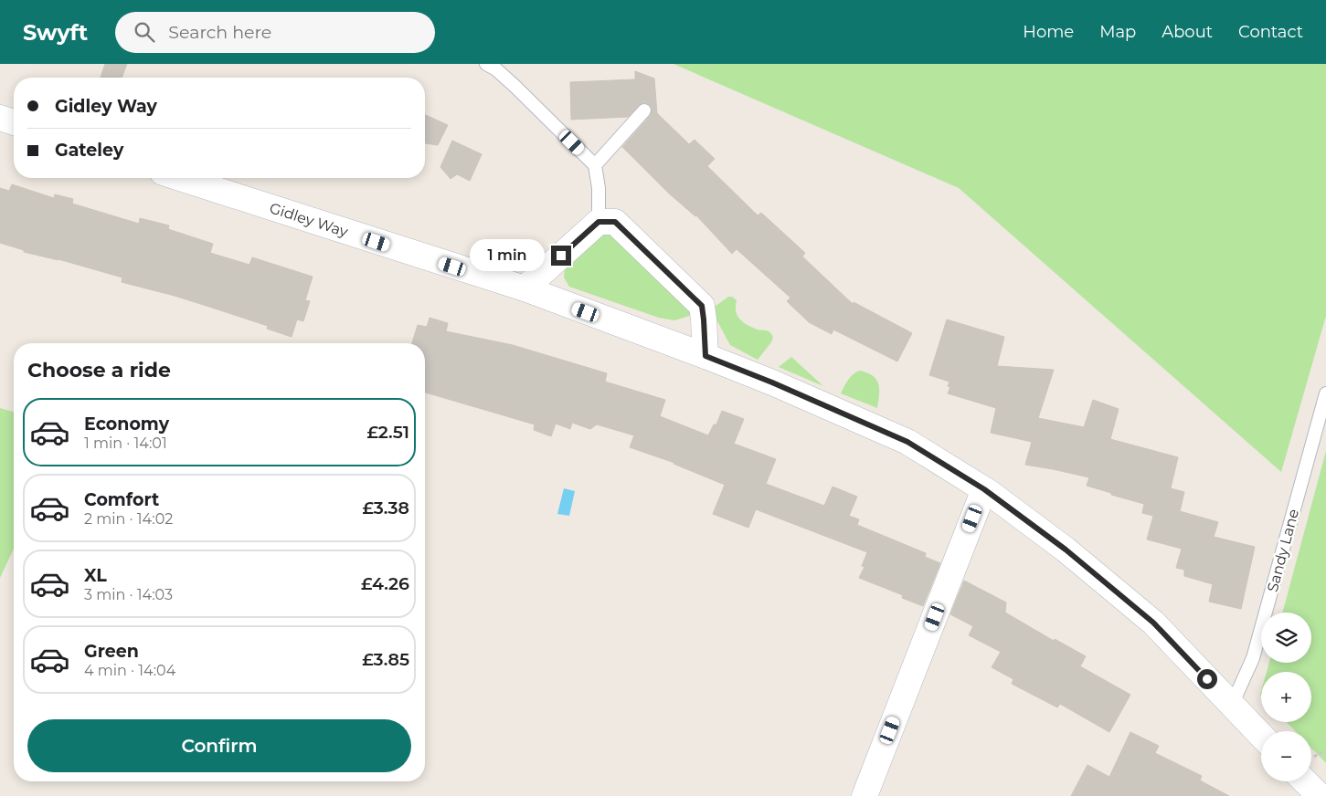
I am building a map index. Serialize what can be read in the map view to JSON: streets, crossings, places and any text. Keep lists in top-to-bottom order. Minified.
{"streets":{"street":["Gidley Way"],"lane":["Sandy Lane"]},"crossings":[["Gidley Way","Sandy Lane"]],"page":{"header":"Swyft","search":"Search here","nav":["Home","Map","About","Contact"],"banner":["Gidley Way","Gateley"],"bubble":"1 min","heading":"Choose a ride","list":[{"name":"Economy","note":"1 min · 14:01","value":"£2.51"},{"name":"Comfort","note":"2 min · 14:02","value":"£3.38"},{"name":"XL","note":"3 min · 14:03","value":"£4.26"},{"name":"Green","note":"4 min · 14:04","value":"£3.85"}],"map_buttons":["+","−"],"buttons":"Confirm"}}
